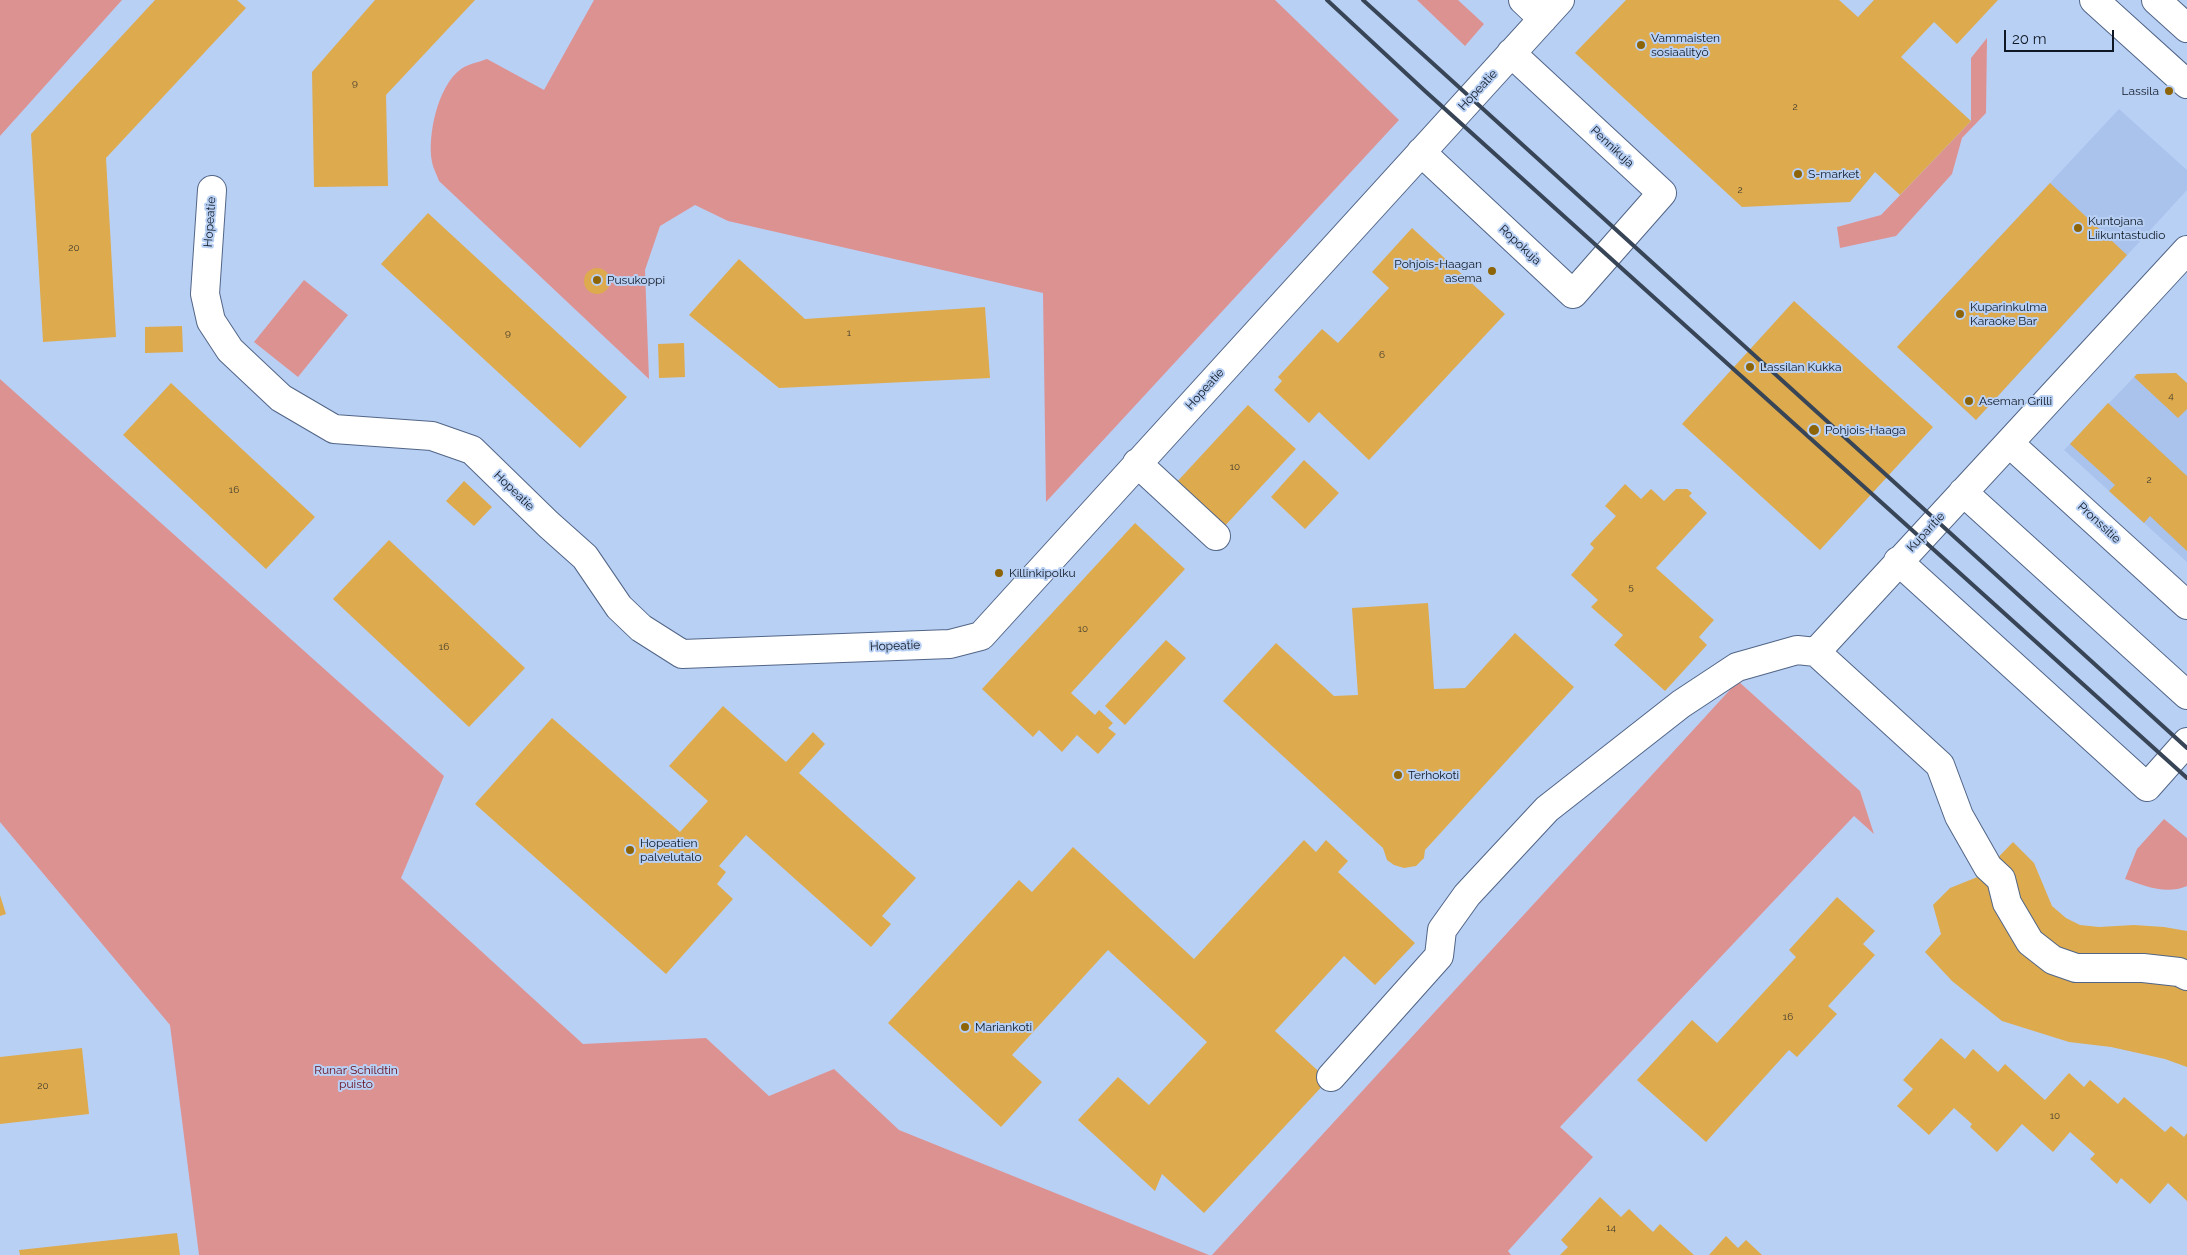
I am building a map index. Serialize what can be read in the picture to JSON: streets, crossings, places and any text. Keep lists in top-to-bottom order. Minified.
{"streets":{"street":["Hopeatie","Pennikuja","Ropokuja","Pronssitie","Kuparitie"]},"crossings":[["Hopeatie","Pennikuja"],["Hopeatie","Ropokuja"],["Pennikuja","Ropokuja"],["Pronssitie","Kuparitie"]],"parks":["Runar Schildtin puisto"],"places":["Vammaisten sosiaalityö","Lassila","S-market","Kuntojana Liikuntastudio","Pohjois-Haagan asema","Pusukoppi","Kuparinkulma Karaoke Bar","Lassilan Kukka","Aseman Grilli","Pohjois-Haaga","Killinkipolku","Terhokoti","Hopeatien palvelutalo","Mariankoti"],"house_numbers":["9","2","2","20","9","1","6","4","10","2","16","5","10","16","16","20","10","14"],"scale_bar":"20 m"}
